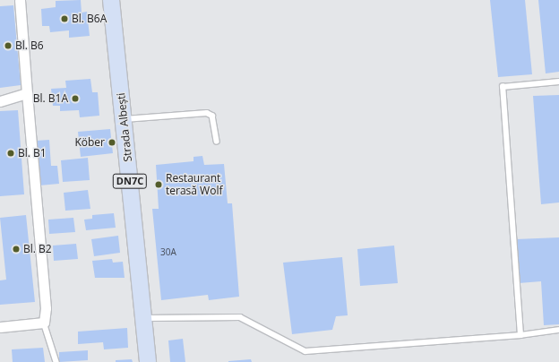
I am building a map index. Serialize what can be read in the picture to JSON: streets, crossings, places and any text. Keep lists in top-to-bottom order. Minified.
{"streets":{"main road":["Strada Albești","DN7C"]},"places":["Bl. B6A","Bl. B6","Bl. B1A","Köber","Bl. B1","Restaurant terasă Wolf","Bl. B2"],"house_numbers":["30A"]}
